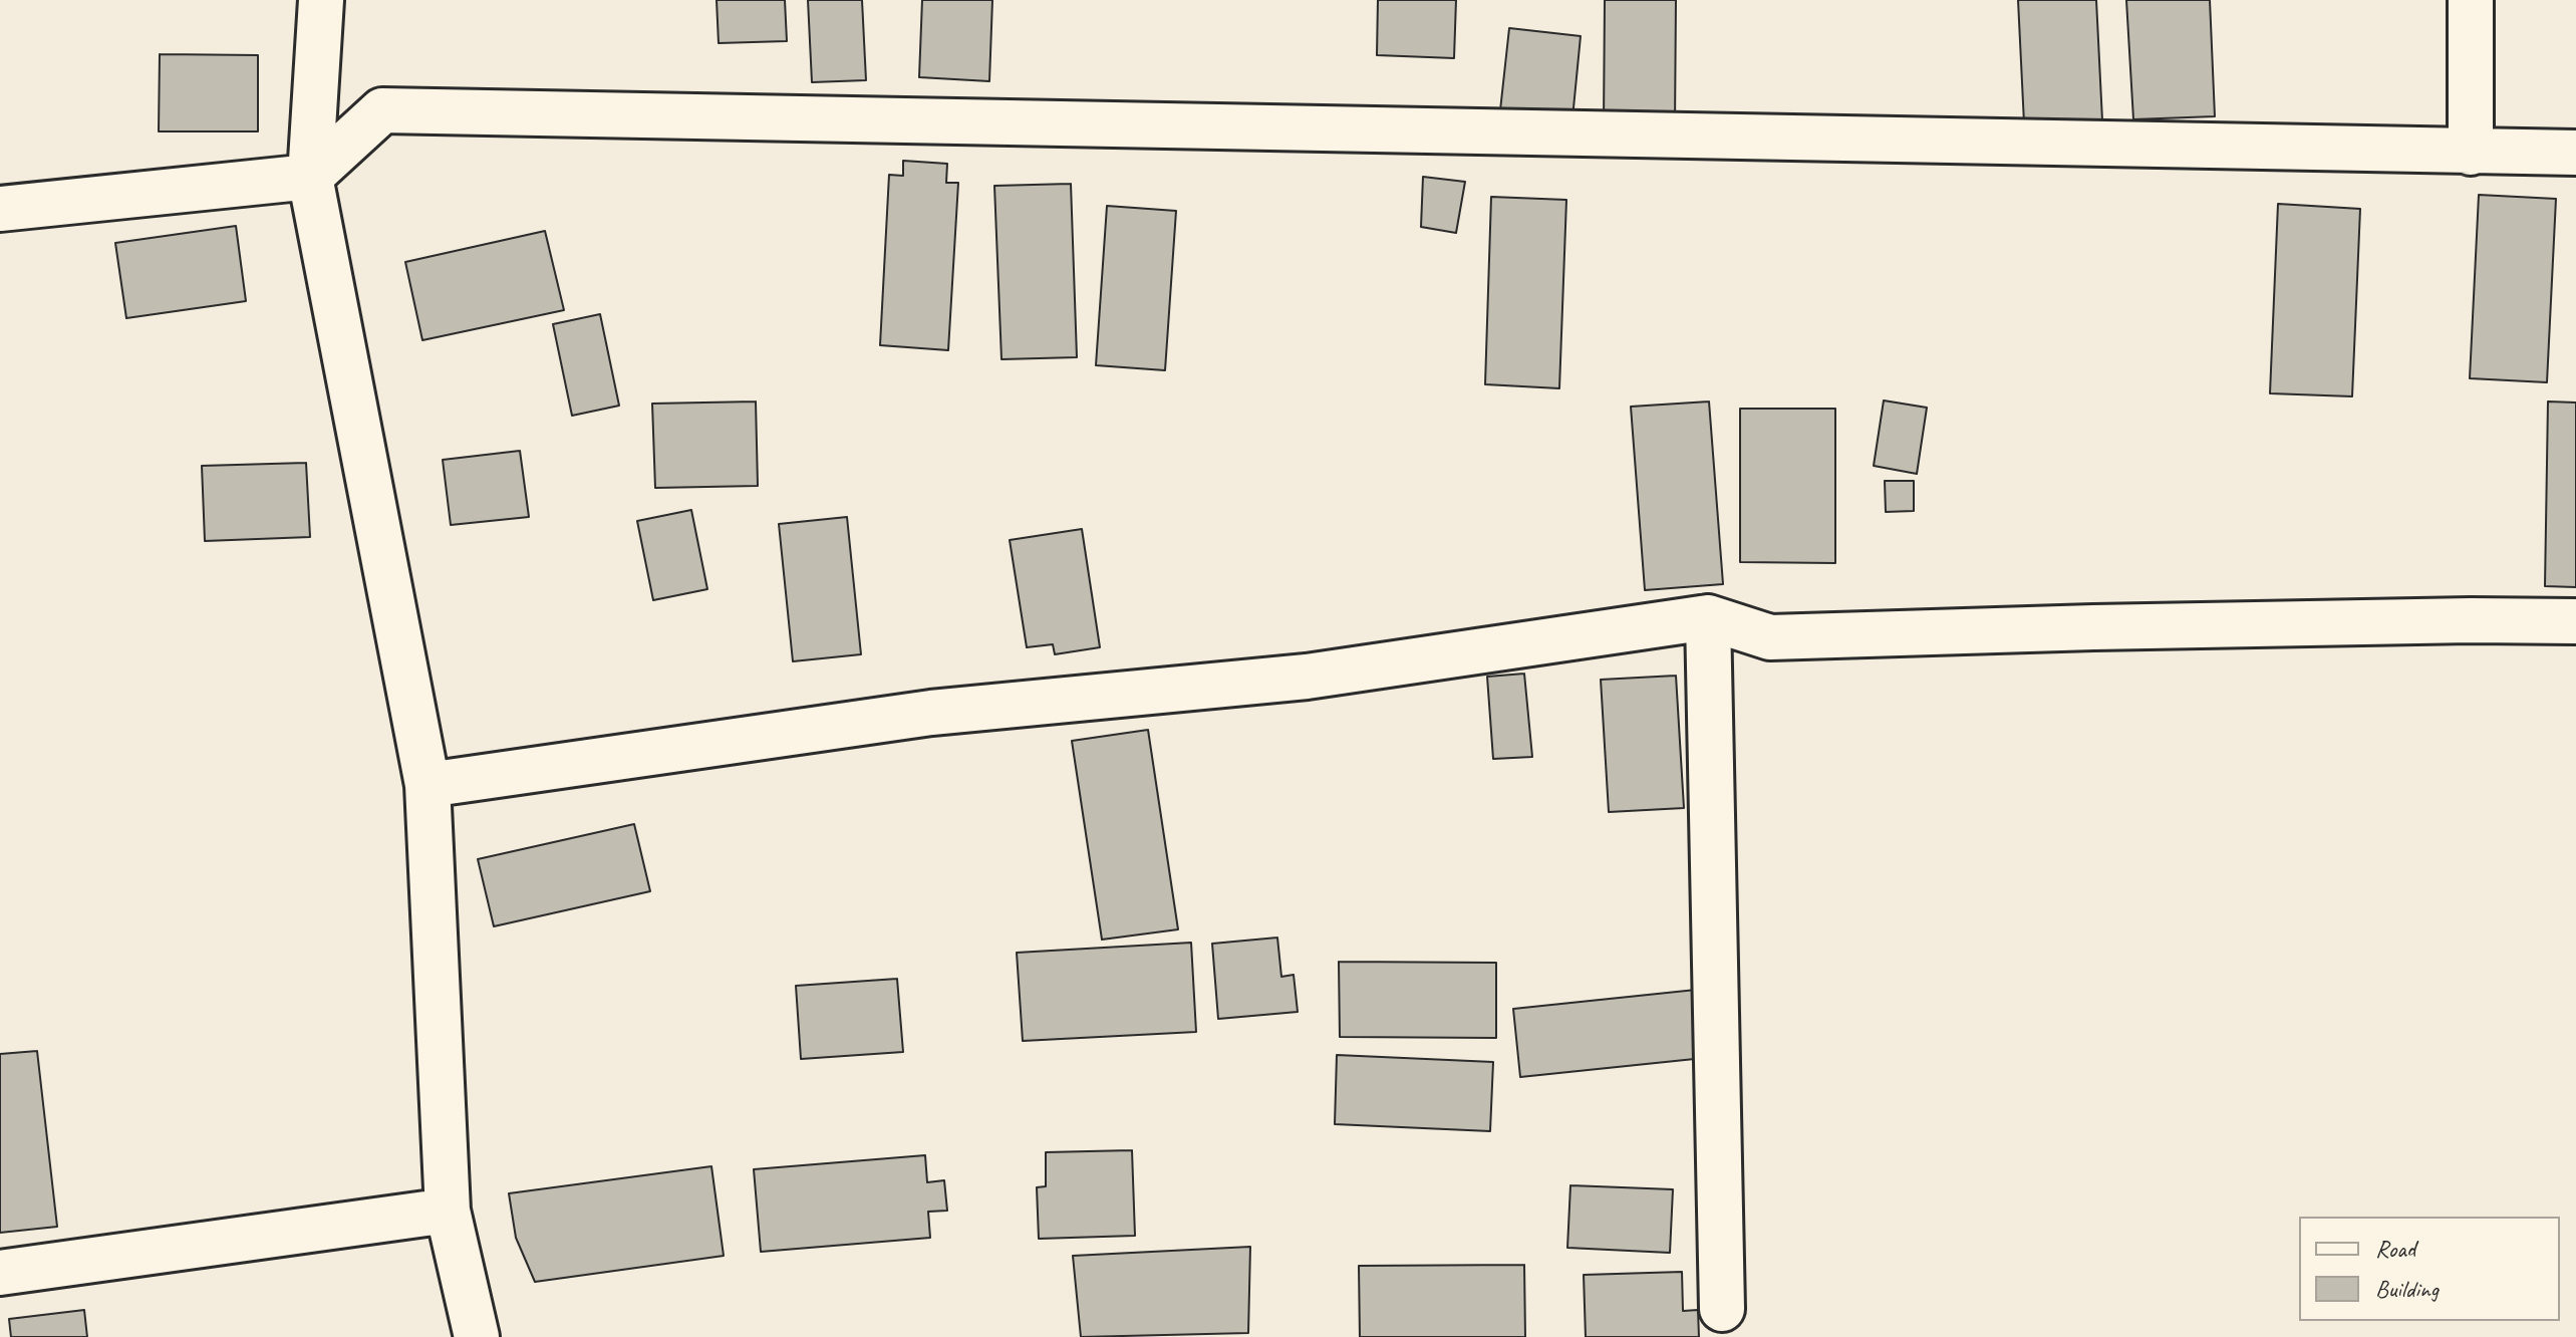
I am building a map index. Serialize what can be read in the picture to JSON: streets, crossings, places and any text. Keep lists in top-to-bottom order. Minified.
{"legend":["Road","Building"]}
